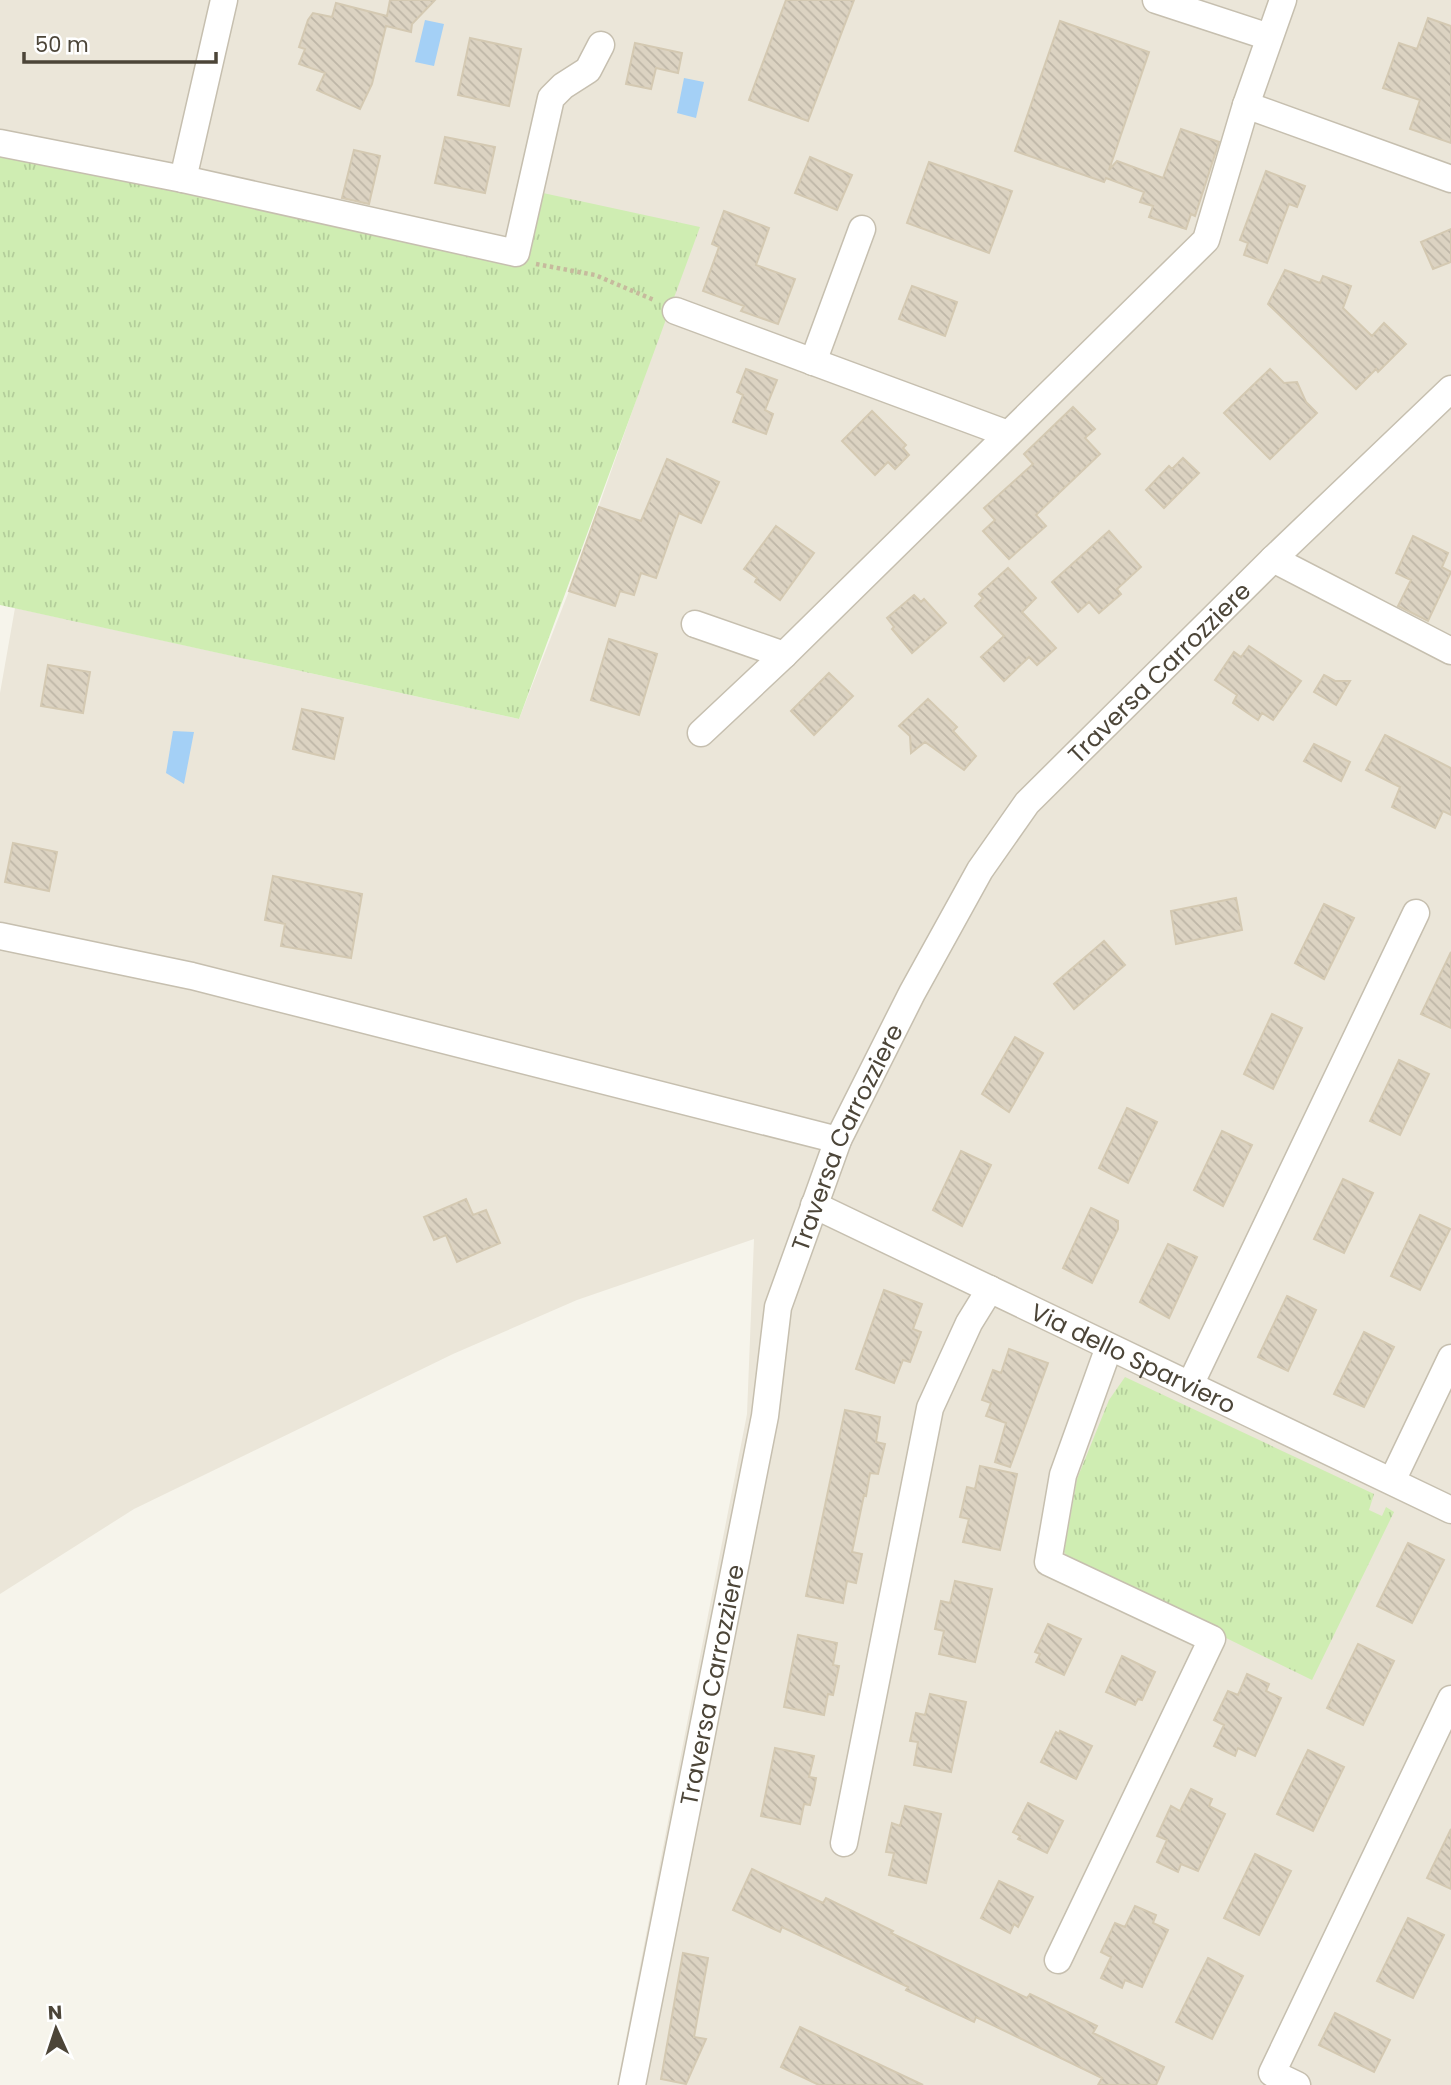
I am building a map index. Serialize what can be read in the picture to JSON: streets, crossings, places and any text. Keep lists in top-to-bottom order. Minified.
{"streets":{"street":["Traversa Carrozziere","Via dello Sparviero"]},"crossings":[["Traversa Carrozziere","Via dello Sparviero"]],"scale_bar":"50 m","north":"top"}
